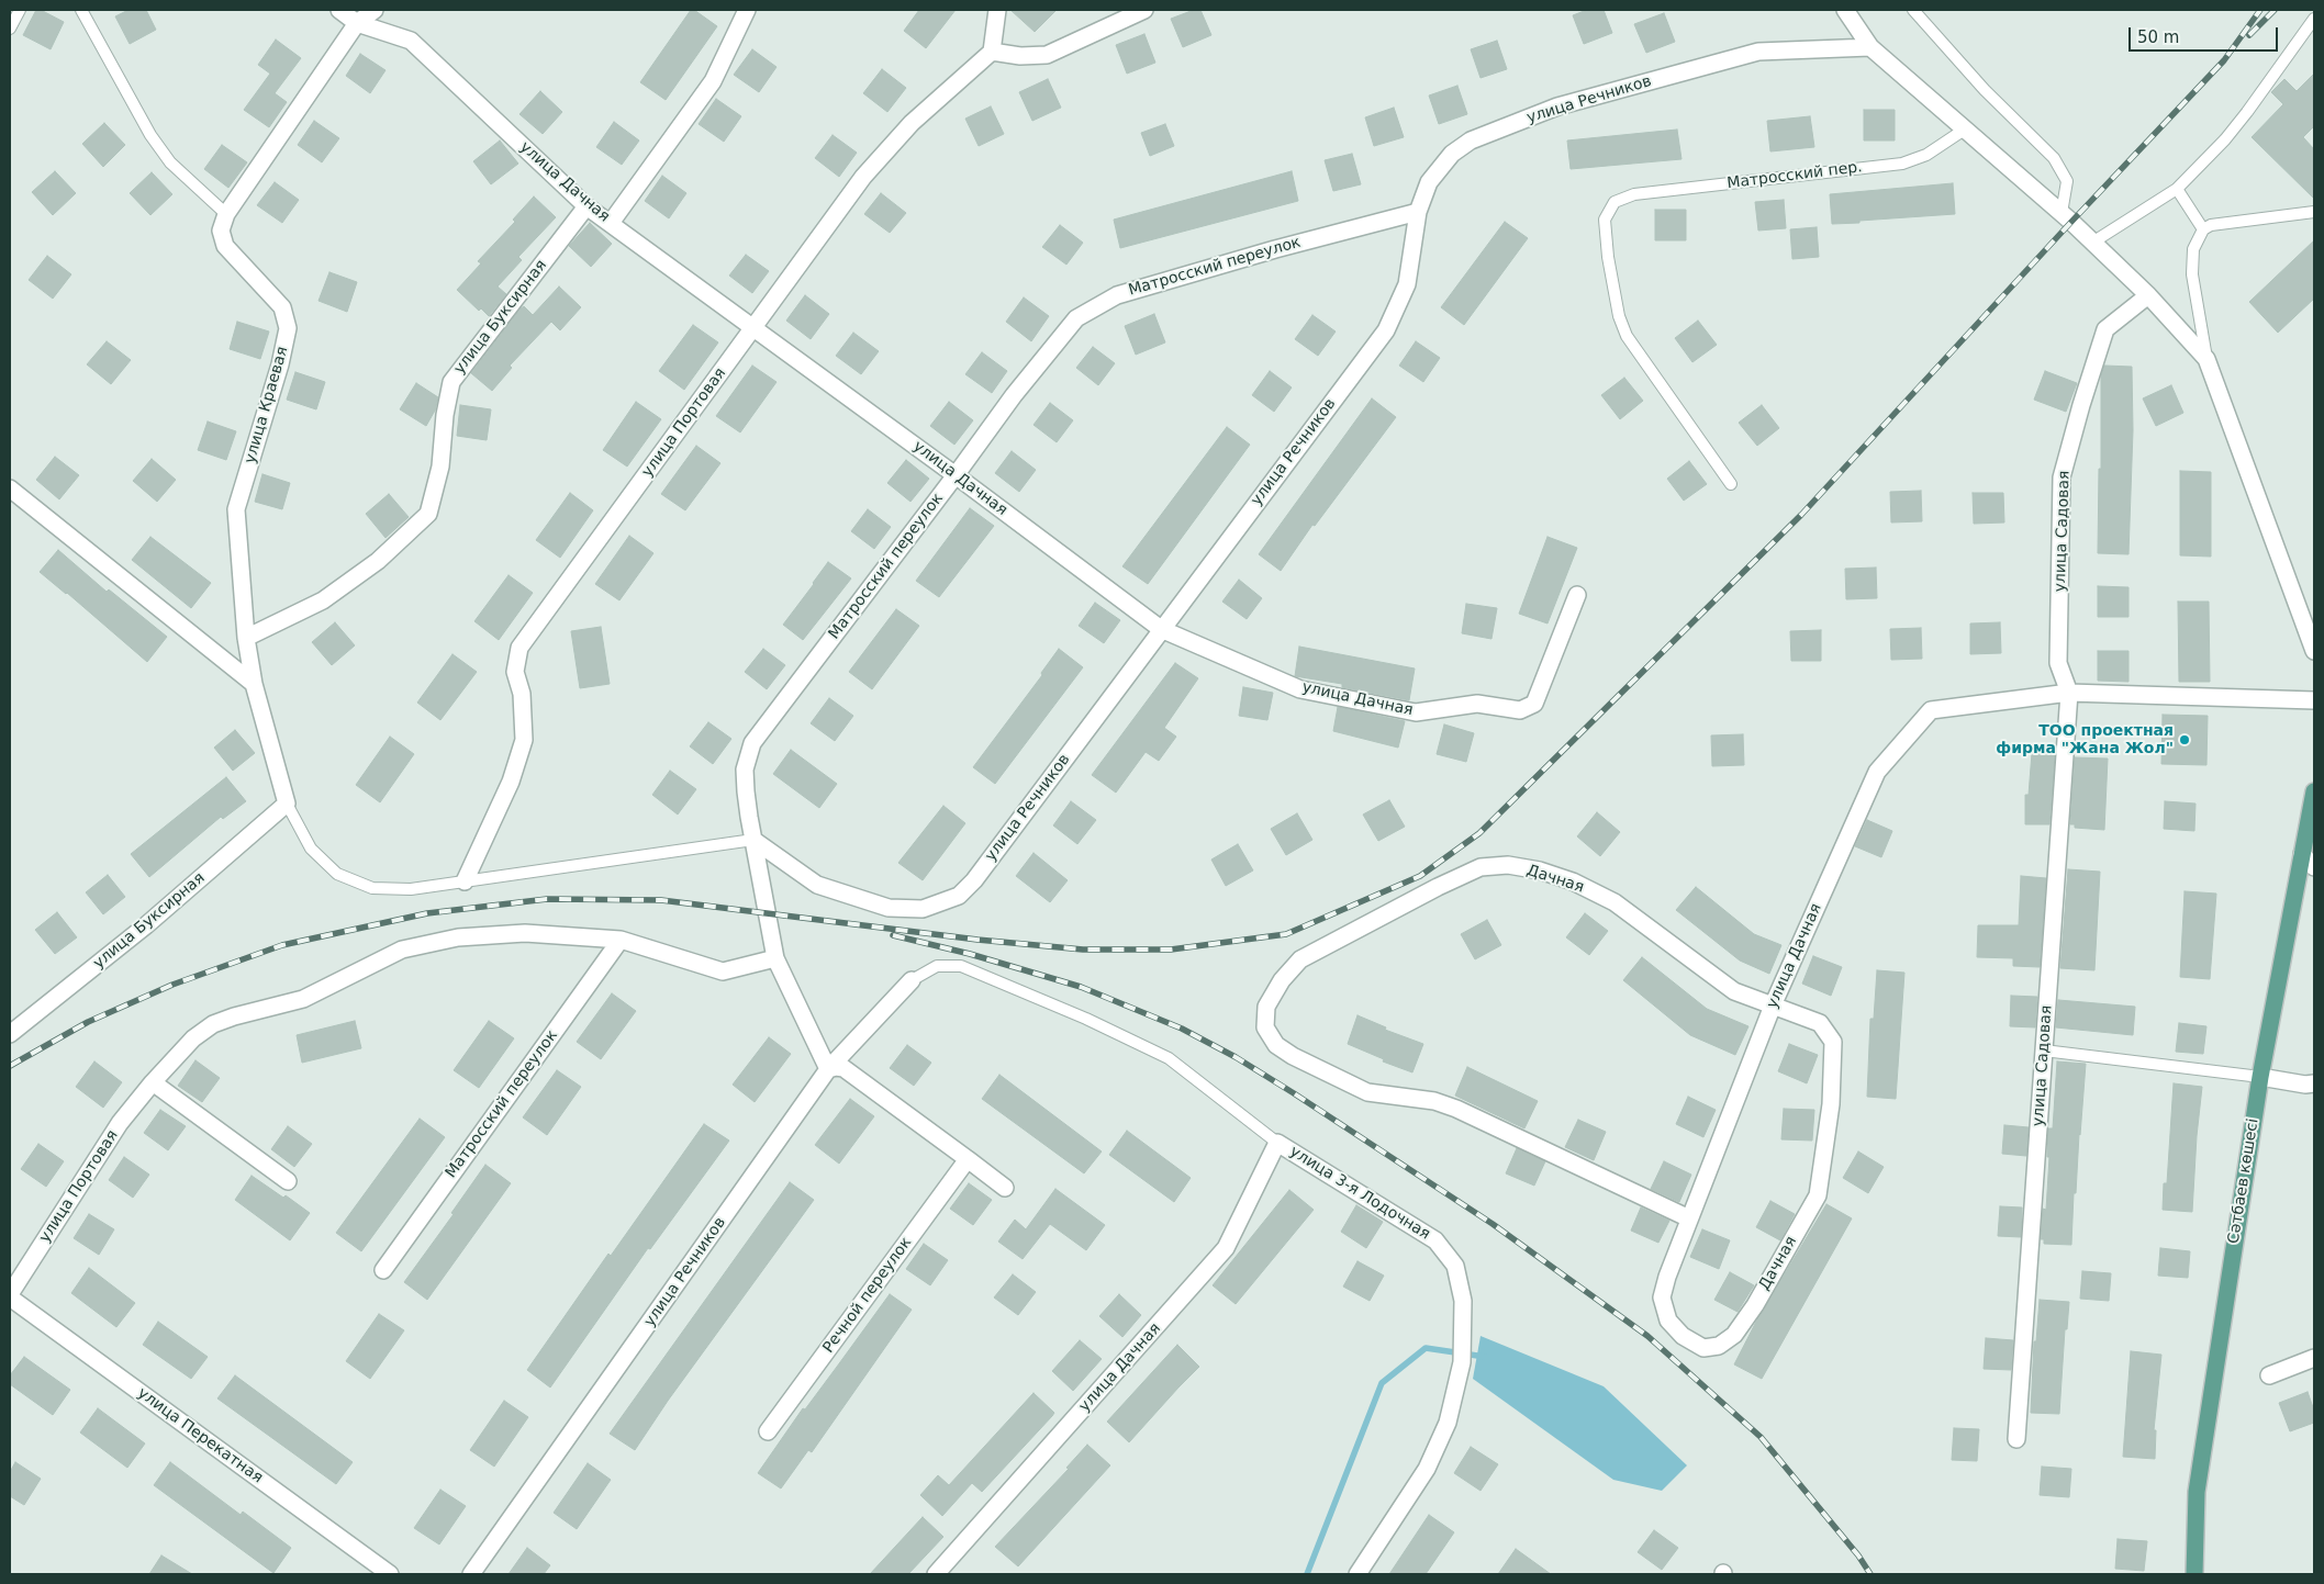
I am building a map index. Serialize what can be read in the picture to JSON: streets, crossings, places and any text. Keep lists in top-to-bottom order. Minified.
{"streets":{"main road":["Сәтбаев көшесі"],"street":["улица Речников","улица Дачная","Матросский переулок","улица Буксирная","улица Краевая","улица Портовая","улица Садовая","Дачная","улица 3-я Лодочная","Речной переулок","улица Перекатная"],"lane":["Матросский пер."]},"crossings":[["улица Речников","улица Дачная"],["улица Речников","Матросский переулок"],["улица Дачная","Матросский переулок"],["улица Дачная","улица Буксирная"],["улица Дачная","улица Краевая"],["улица Дачная","улица Портовая"],["улица Дачная","улица Садовая"],["улица Дачная","Дачная"],["улица Дачная","улица 3-я Лодочная"],["Матросский переулок","улица Портовая"],["улица Буксирная","улица Краевая"],["улица Портовая","улица Перекатная"]],"places":["ТОО проектная фирма \"Жана Жол\""],"scale_bar":"50 m"}
